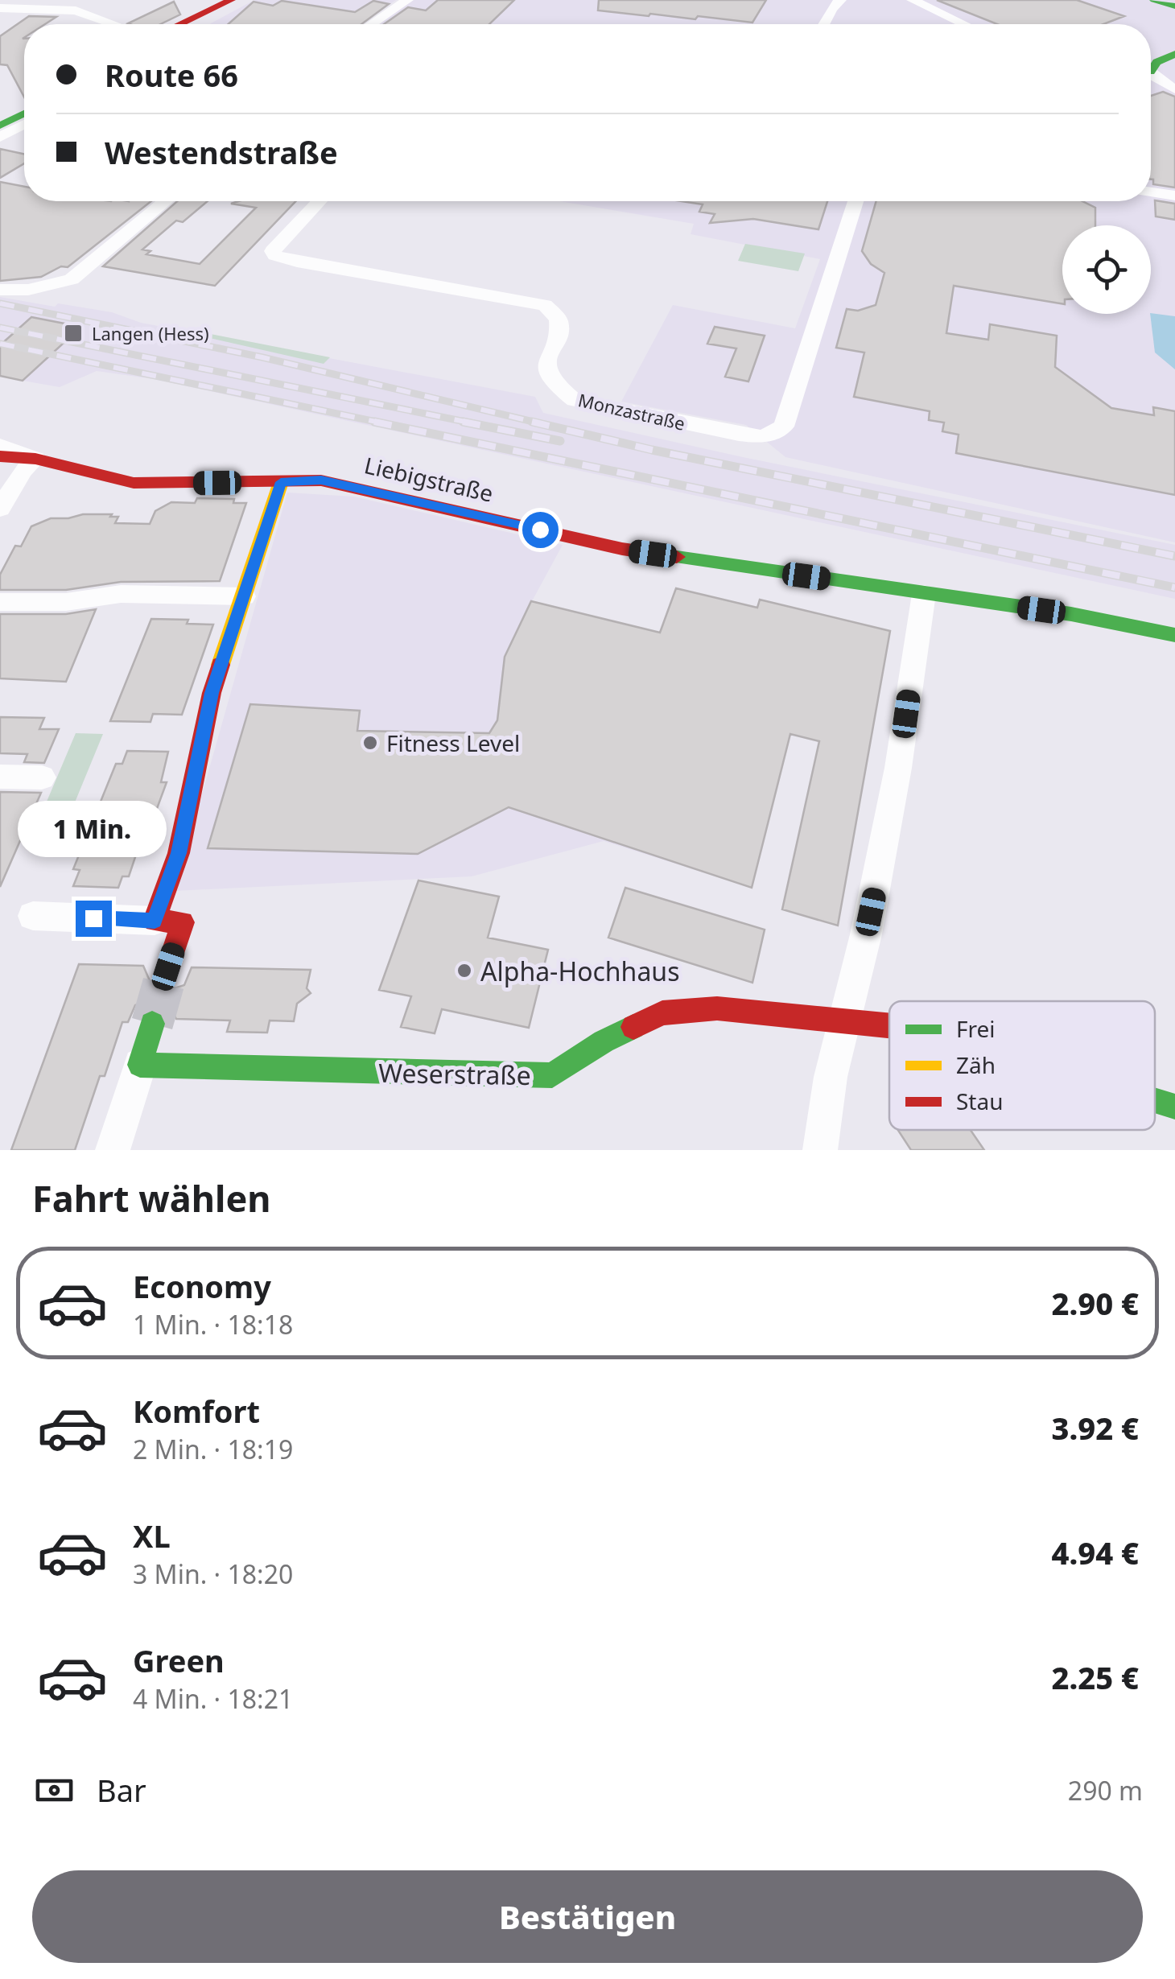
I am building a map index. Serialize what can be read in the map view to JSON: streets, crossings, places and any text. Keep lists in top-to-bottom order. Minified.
{"streets":{"street":["Monzastraße","Liebigstraße","Weserstraße"]},"places":{"transit":["Langen (Hess)"],"other":["Fitness Level","Alpha-Hochhaus"]},"legend":["Frei","Zäh","Stau"],"page":{"banner":["Route 66","Westendstraße"],"bubble":"1 Min.","heading":"Fahrt wählen","list":[{"name":"Economy","note":"1 Min. · 18:18","value":"2.90 €"},{"name":"Komfort","note":"2 Min. · 18:19","value":"3.92 €"},{"name":"XL","note":"3 Min. · 18:20","value":"4.94 €"},{"name":"Green","note":"4 Min. · 18:21","value":"2.25 €"}],"pay":["Bar","290 m"],"buttons":"Bestätigen"}}
